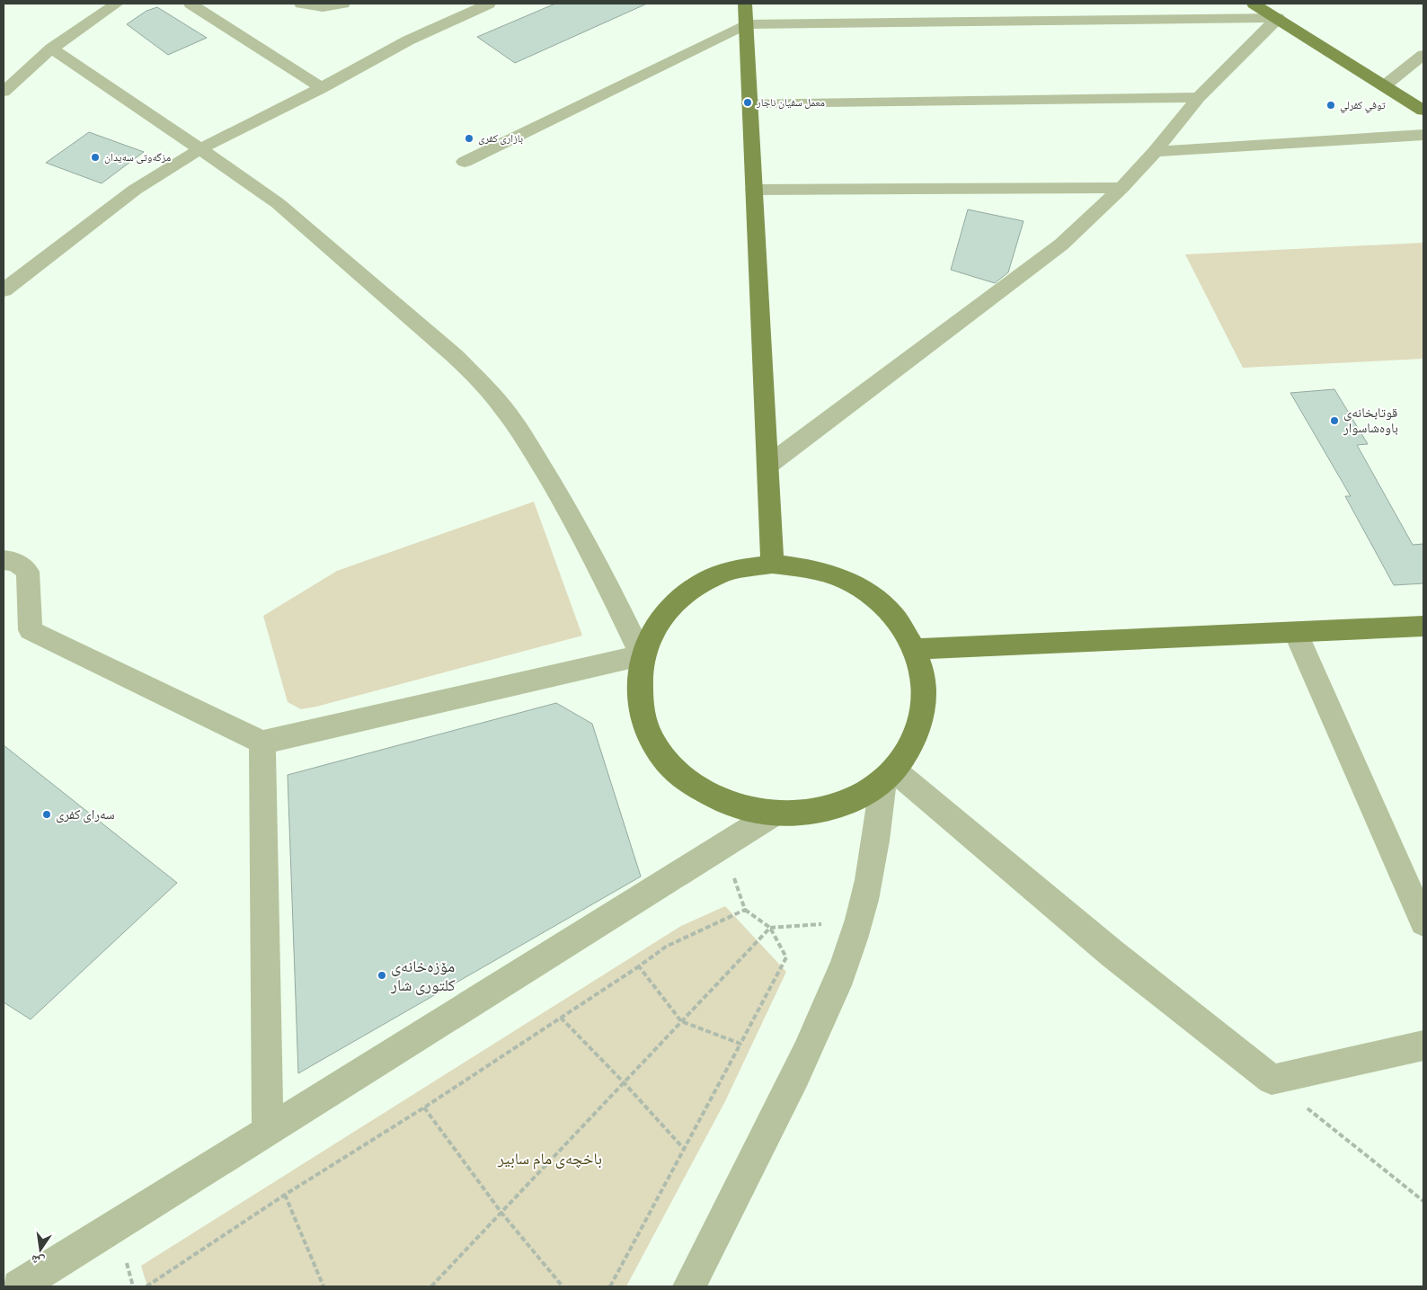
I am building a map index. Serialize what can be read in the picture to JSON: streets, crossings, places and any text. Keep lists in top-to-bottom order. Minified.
{"parks":["باخچەی مام سابیر"],"places":["معمل سفيان ناجار","توفي كفرلي","بازاری کفری","مزگەوتی سەیدان","قوتابخانەی باوەشاسوار","سەرای کفری","مۆزەخانەی کلتوری شار"],"north":"bottom"}
